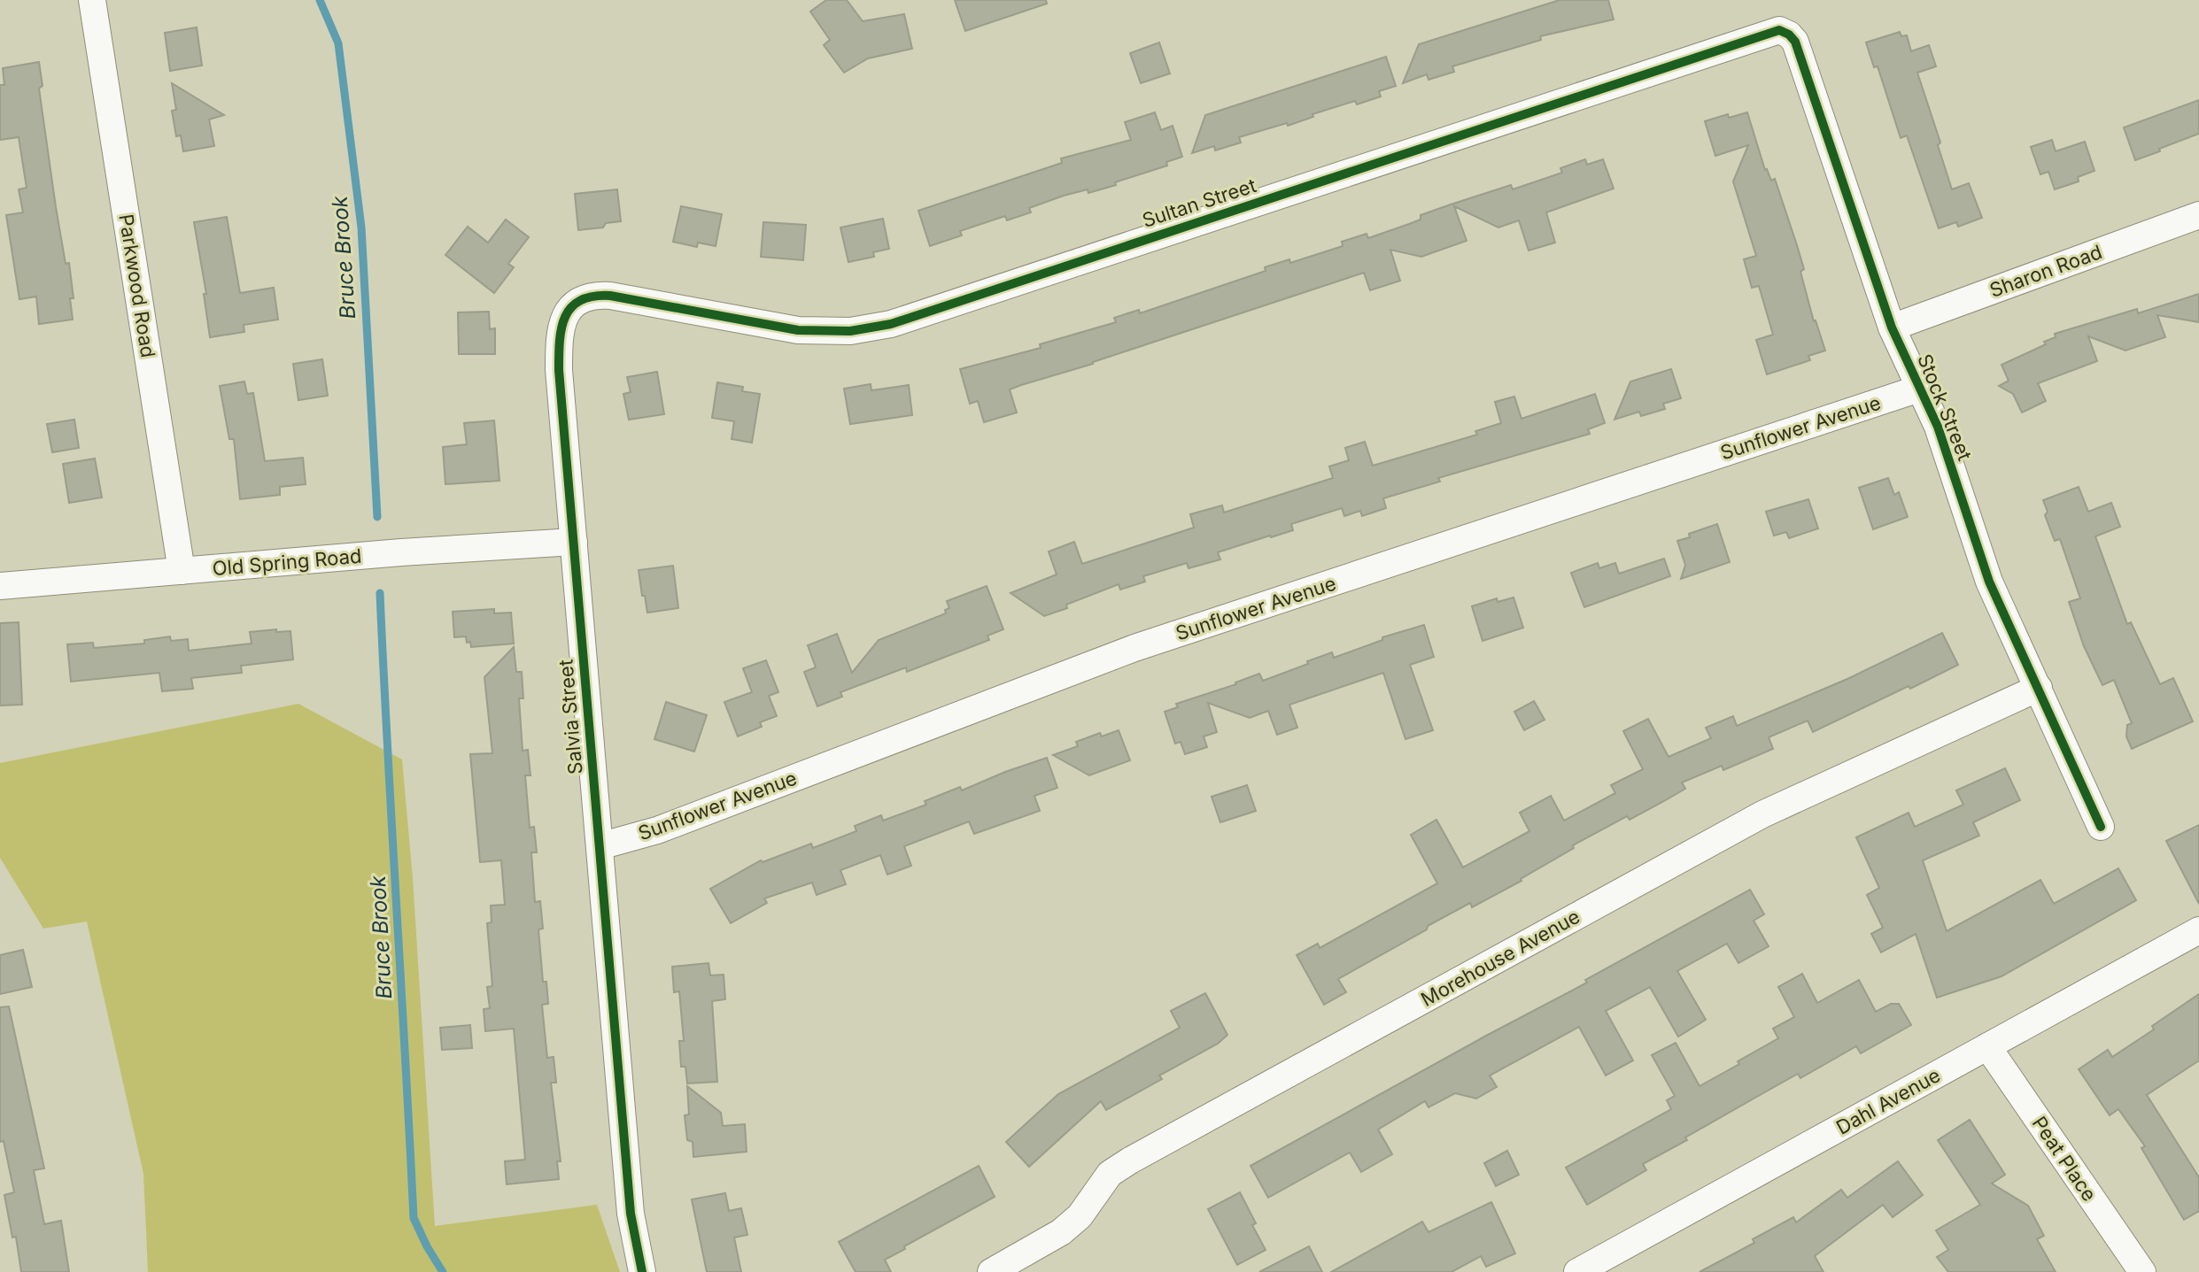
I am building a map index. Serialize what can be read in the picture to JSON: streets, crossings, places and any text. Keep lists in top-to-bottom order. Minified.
{"streets":{"street":["Sultan Street","Sharon Road","Parkwood Road","Stock Street","Sunflower Avenue","Old Spring Road","Salvia Street","Morehouse Avenue","Dahl Avenue","Peat Place"]},"crossings":[["Sultan Street","Stock Street"],["Sultan Street","Salvia Street"],["Sharon Road","Stock Street"],["Parkwood Road","Old Spring Road"],["Stock Street","Sunflower Avenue"],["Stock Street","Morehouse Avenue"],["Sunflower Avenue","Salvia Street"],["Old Spring Road","Salvia Street"],["Dahl Avenue","Peat Place"]],"water":["Bruce Brook"]}
